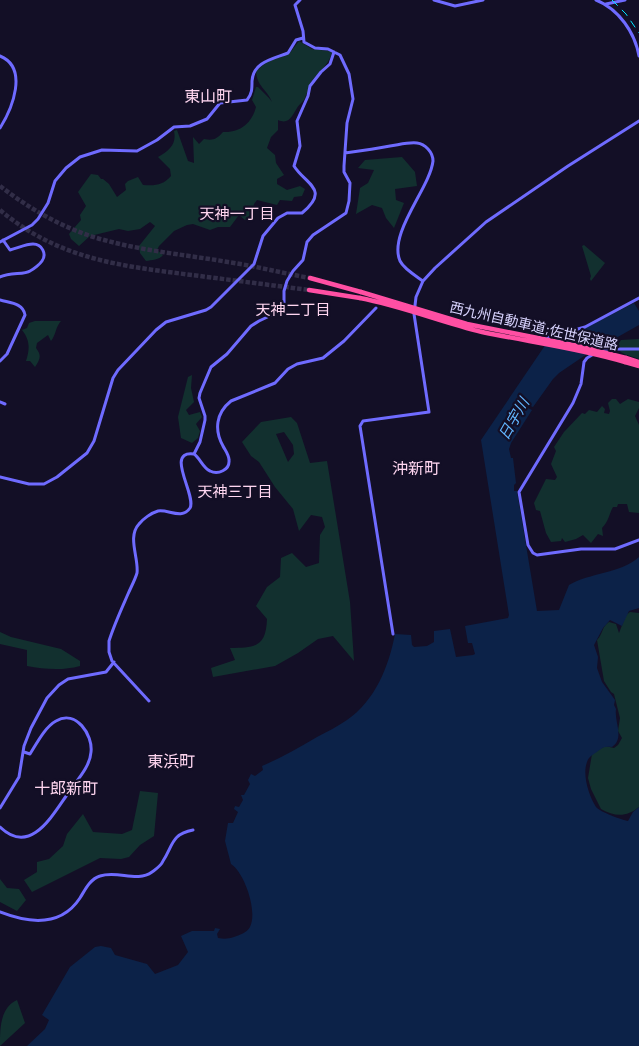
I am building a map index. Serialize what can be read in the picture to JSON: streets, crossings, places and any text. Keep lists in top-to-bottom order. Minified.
{"streets":{"highway":["西九州自動車道;佐世保道路"]},"districts":["東山町","天神一丁目","天神二丁目","沖新町","天神三丁目","東浜町","十郎新町"],"water":["日宇川"]}
